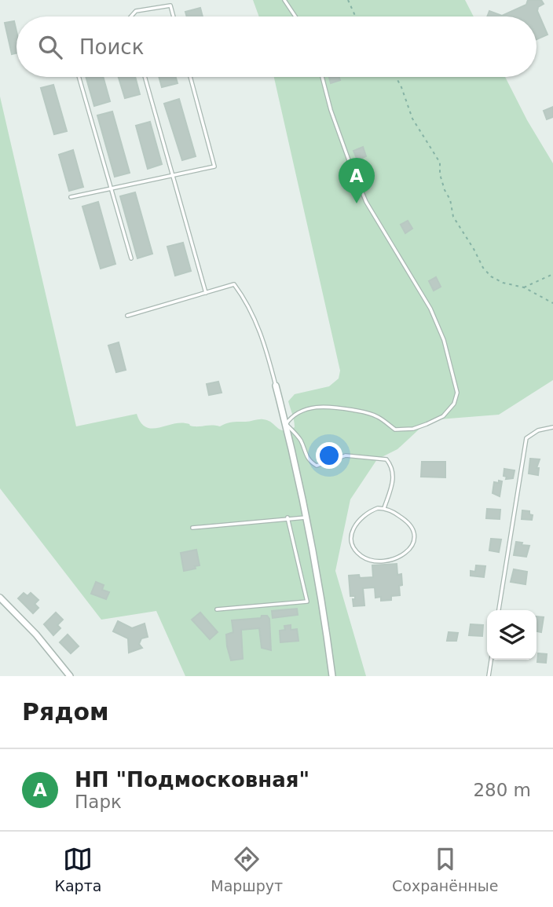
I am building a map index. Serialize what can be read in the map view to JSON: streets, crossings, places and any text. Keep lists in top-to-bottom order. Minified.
{"page":{"search":"Поиск","pins":"A","heading":"Рядом","list":[{"mark":"A","name":"НП \"Подмосковная\"","note":"Парк","value":"280 m"}],"nav":["Карта","Маршрут","Сохранённые"]}}
